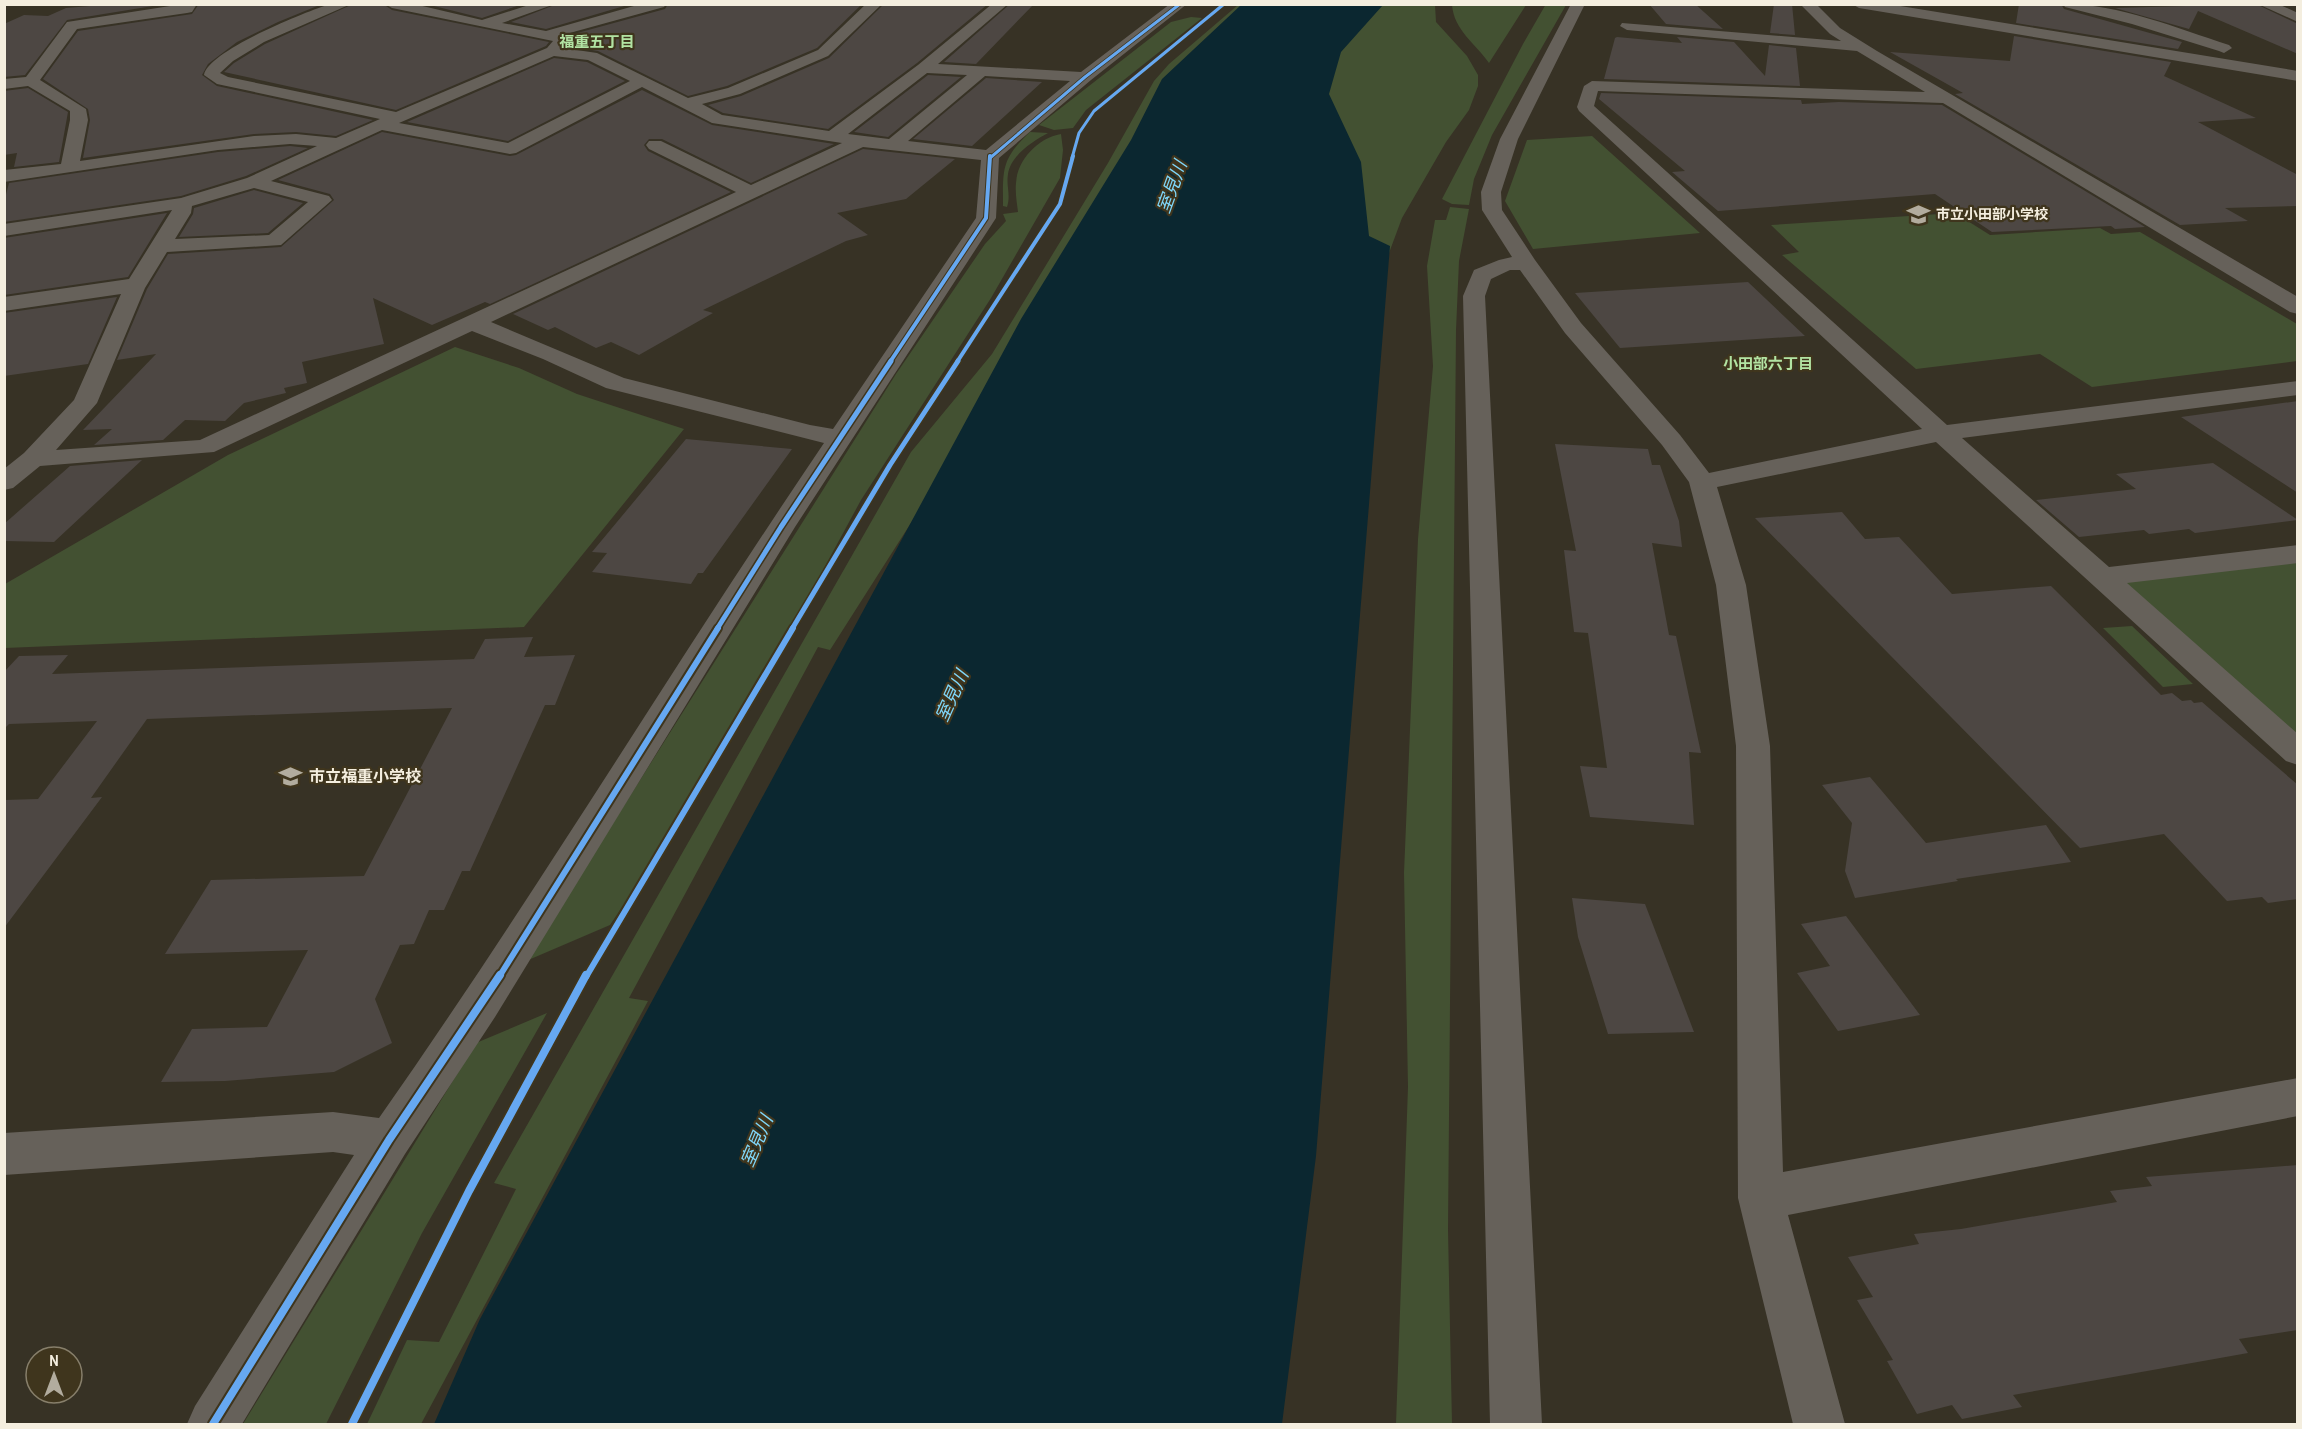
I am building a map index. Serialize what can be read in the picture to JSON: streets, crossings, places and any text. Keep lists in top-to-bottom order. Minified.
{"districts":["福重五丁目","小田部六丁目"],"water":["室見川"],"places":{"school or university":["市立小田部小学校","市立福重小学校"]},"north":"top"}
